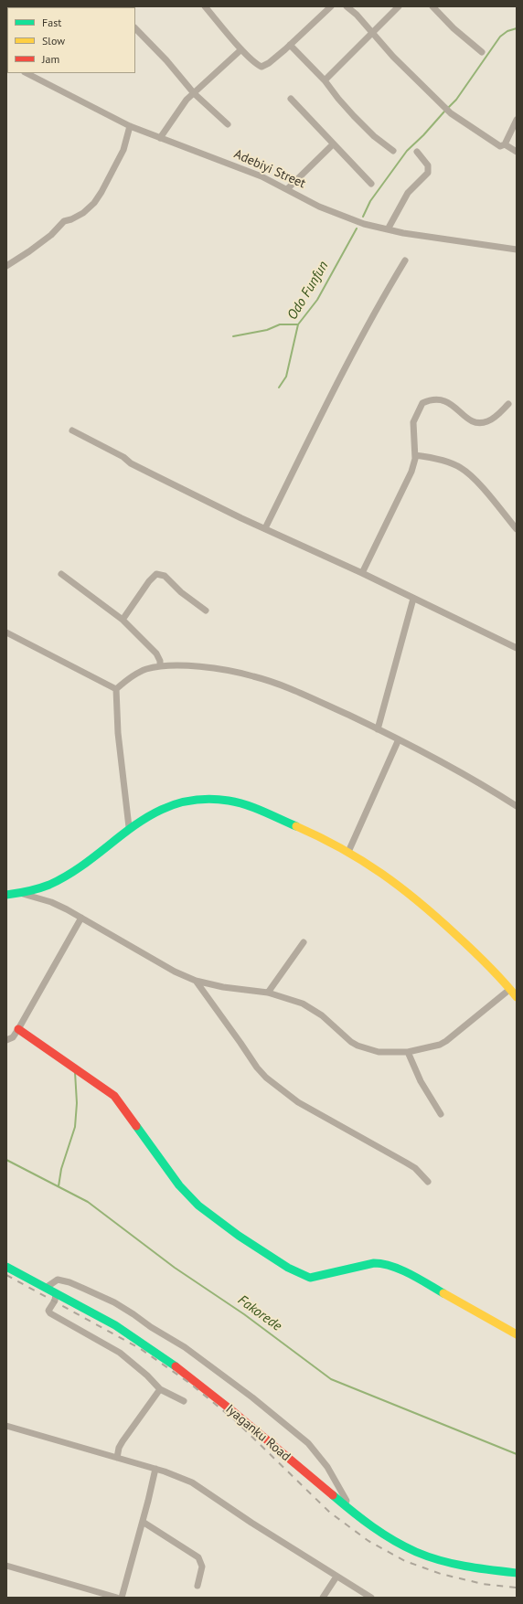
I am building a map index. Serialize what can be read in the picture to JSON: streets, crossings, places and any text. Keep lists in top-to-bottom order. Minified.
{"streets":{"main road":["Iyaganku Road"],"street":["Adebiyi Street"]},"water":["Odo Funfun","Fakorede"],"legend":["Fast","Slow","Jam"]}
